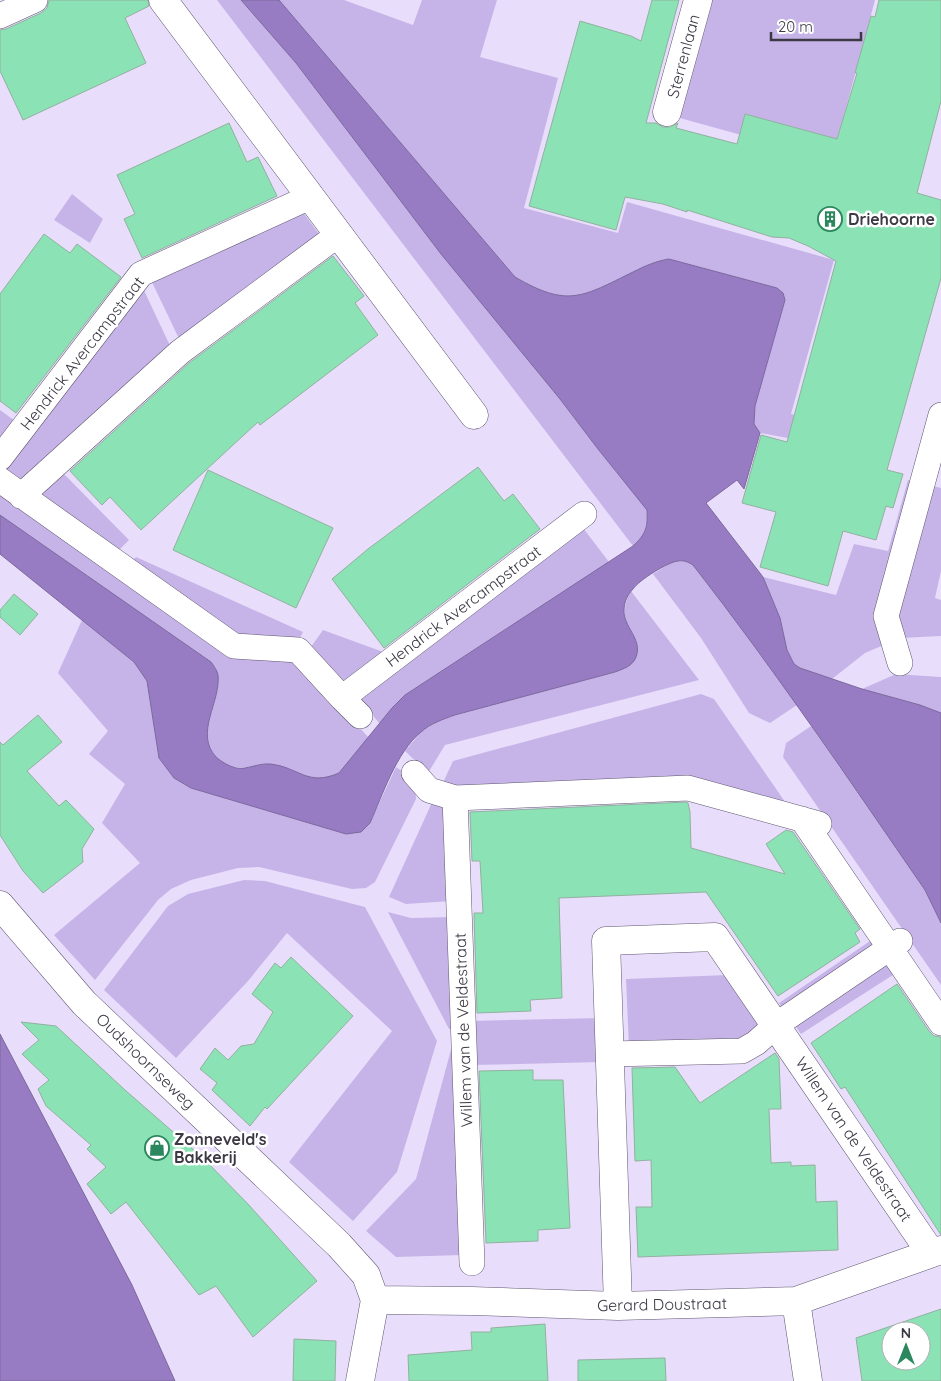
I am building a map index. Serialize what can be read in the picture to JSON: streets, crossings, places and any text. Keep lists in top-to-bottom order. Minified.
{"streets":{"street":["Sterrenlaan","Hendrick Avercampstraat","Willem van de Veldestraat","Oudshoornseweg","Gerard Doustraat"]},"crossings":[["Willem van de Veldestraat","Gerard Doustraat"],["Oudshoornseweg","Gerard Doustraat"]],"places":{"building":["Driehoorne"],"shop":["Zonneveld's Bakkerij"]},"scale_bar":"20 m","north":"top"}
